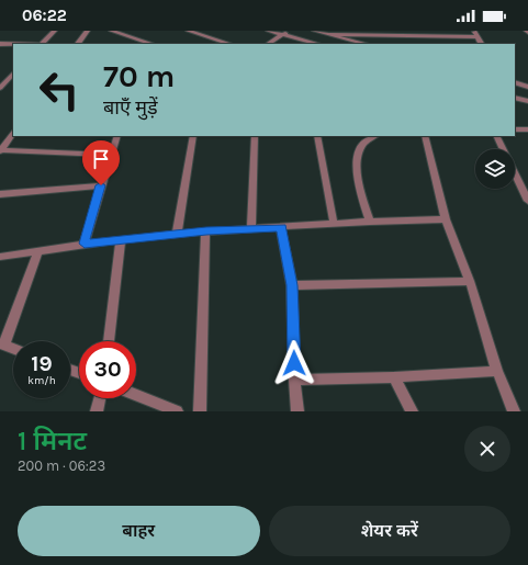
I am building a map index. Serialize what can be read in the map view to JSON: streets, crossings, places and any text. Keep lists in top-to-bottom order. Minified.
{"page":{"status":"06:22","turn":["70 m","बाएँ मुड़ें"],"speed":"19 km/h","limit":"30","heading":["1 मिनट","200 m · 06:23"],"buttons":["बाहर","शेयर करें"]}}
